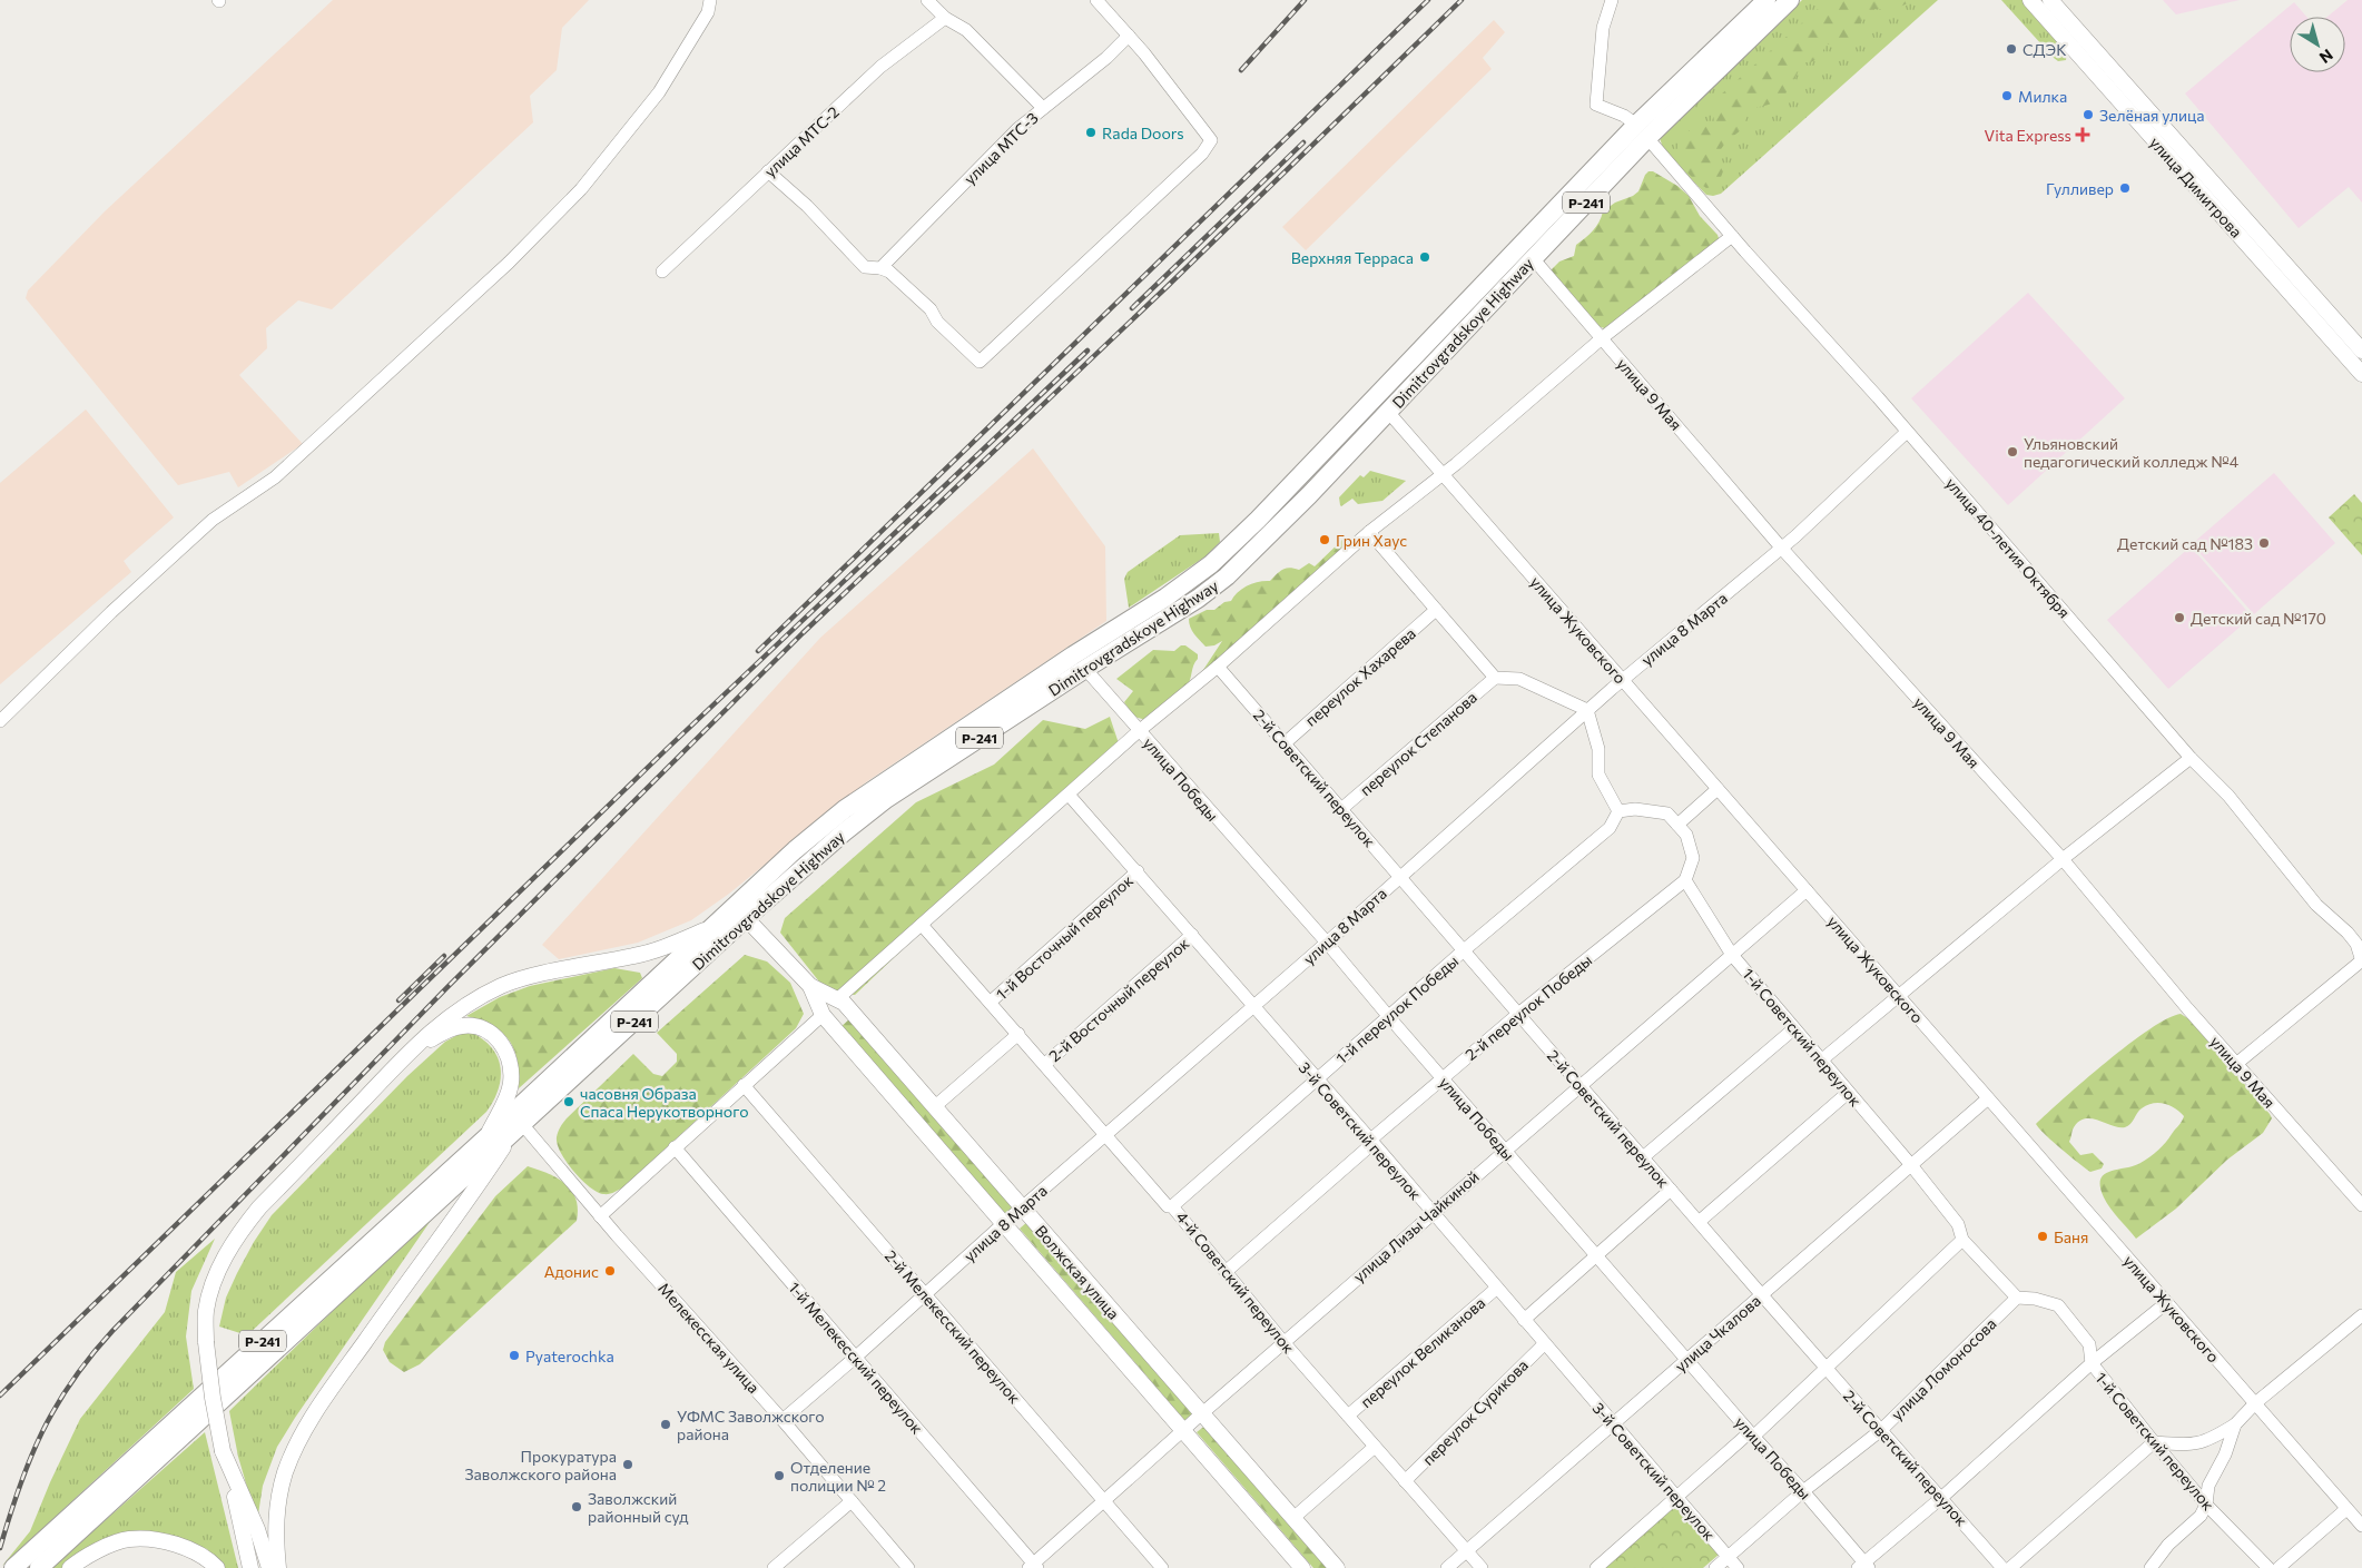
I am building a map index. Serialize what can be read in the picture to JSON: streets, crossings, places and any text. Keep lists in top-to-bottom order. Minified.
{"streets":{"highway":["Р-241","Dimitrovgradskoye Highway"],"main road":["улица Димитрова","Волжская улица"],"street":["улица МТС-2","улица МТС-3","улица 9 Мая","улица 40-летия Октября","улица 8 Марта","улица Жуковского","переулок Хахарева","переулок Степанова","2-й Советский переулок","улица Победы","1-й Восточный переулок","2-й Восточный переулок","2-й переулок Победы","1-й переулок Победы","1-й Советский переулок","3-й Советский переулок","улица Лизы Чайкиной","4-й Советский переулок","2-й Мелекесский переулок","улица Чкалова","Мелекесская улица","переулок Великанова","1-й Мелекесский переулок","улица Ломоносова","переулок Сурикова"]},"crossings":[["Р-241","Dimitrovgradskoye Highway"],["Р-241","Мелекесская улица"],["Dimitrovgradskoye Highway","улица 9 Мая"],["Dimitrovgradskoye Highway","улица 40-летия Октября"],["Dimitrovgradskoye Highway","улица Жуковского"],["Dimitrovgradskoye Highway","улица Победы"],["Dimitrovgradskoye Highway","Волжская улица"],["Dimitrovgradskoye Highway","Мелекесская улица"],["улица 9 Мая","улица 8 Марта"],["улица 40-летия Октября","улица 8 Марта"],["улица 8 Марта","улица Жуковского"],["улица 8 Марта","2-й Советский переулок"],["улица 8 Марта","улица Победы"],["улица 8 Марта","3-й Советский переулок"],["улица 8 Марта","Волжская улица"],["улица 8 Марта","4-й Советский переулок"],["улица 8 Марта","2-й Мелекесский переулок"],["улица 8 Марта","Мелекесская улица"],["улица 8 Марта","1-й Мелекесский переулок"],["улица Жуковского","улица Лизы Чайкиной"],["улица Жуковского","улица Чкалова"],["переулок Хахарева","2-й Советский переулок"],["переулок Степанова","2-й Советский переулок"],["2-й Советский переулок","2-й переулок Победы"],["2-й Советский переулок","1-й переулок Победы"],["2-й Советский переулок","улица Лизы Чайкиной"],["2-й Советский переулок","улица Чкалова"],["2-й Советский переулок","улица Ломоносова"],["улица Победы","2-й переулок Победы"],["улица Победы","1-й переулок Победы"],["улица Победы","улица Лизы Чайкиной"],["улица Победы","улица Чкалова"],["улица Победы","улица Ломоносова"],["1-й Восточный переулок","3-й Советский переулок"],["1-й Восточный переулок","4-й Советский переулок"],["2-й Восточный переулок","3-й Советский переулок"],["2-й Восточный переулок","4-й Советский переулок"],["2-й переулок Победы","1-й Советский переулок"],["2-й переулок Победы","3-й Советский переулок"],["2-й переулок Победы","4-й Советский переулок"],["1-й переулок Победы","3-й Советский переулок"],["1-й переулок Победы","4-й Советский переулок"],["1-й Советский переулок","улица Лизы Чайкиной"],["1-й Советский переулок","улица Чкалова"],["1-й Советский переулок","улица Ломоносова"],["3-й Советский переулок","улица Лизы Чайкиной"],["3-й Советский переулок","улица Чкалова"],["3-й Советский переулок","переулок Великанова"],["3-й Советский переулок","улица Ломоносова"],["3-й Советский переулок","переулок Сурикова"],["улица Лизы Чайкиной","Волжская улица"],["улица Лизы Чайкиной","4-й Советский переулок"],["улица Лизы Чайкиной","2-й Мелекесский переулок"],["улица Лизы Чайкиной","1-й Мелекесский переулок"],["4-й Советский переулок","улица Чкалова"],["4-й Советский переулок","переулок Великанова"],["4-й Советский переулок","переулок Сурикова"]],"places":{"other":["СДЭК","Милка","Зелёная улица","Rada Doors","Гулливер","Верхняя Терраса","Ульяновский педагогический колледж №4","Грин Хаус","Детский сад №183","Детский сад №170","часовня Образа Спаса Нерукотворного","Баня","Адонис","Pyaterochka","УФМС Заволжского района","Прокуратура Заволжского района","Отделение полиции № 2","Заволжский районный суд"],"health":["Vita Express"]},"north":"bottom right"}
